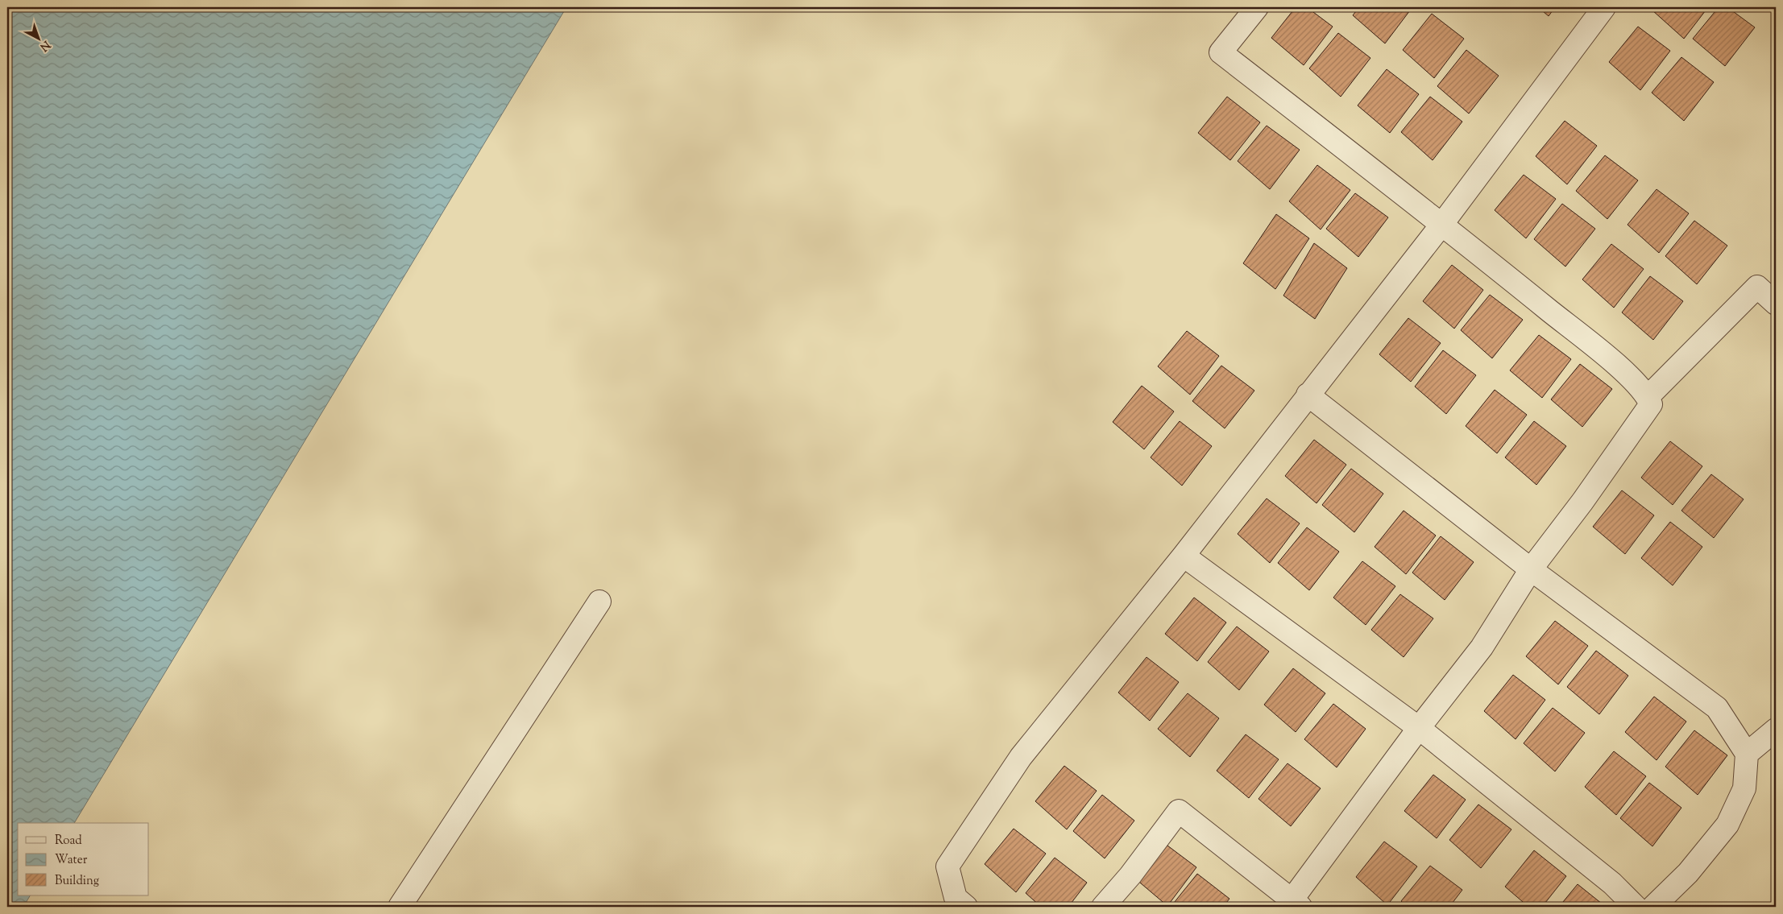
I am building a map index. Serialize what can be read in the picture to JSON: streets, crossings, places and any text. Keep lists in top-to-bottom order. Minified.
{"legend":["Road","Water","Building"],"north":"bottom right"}
